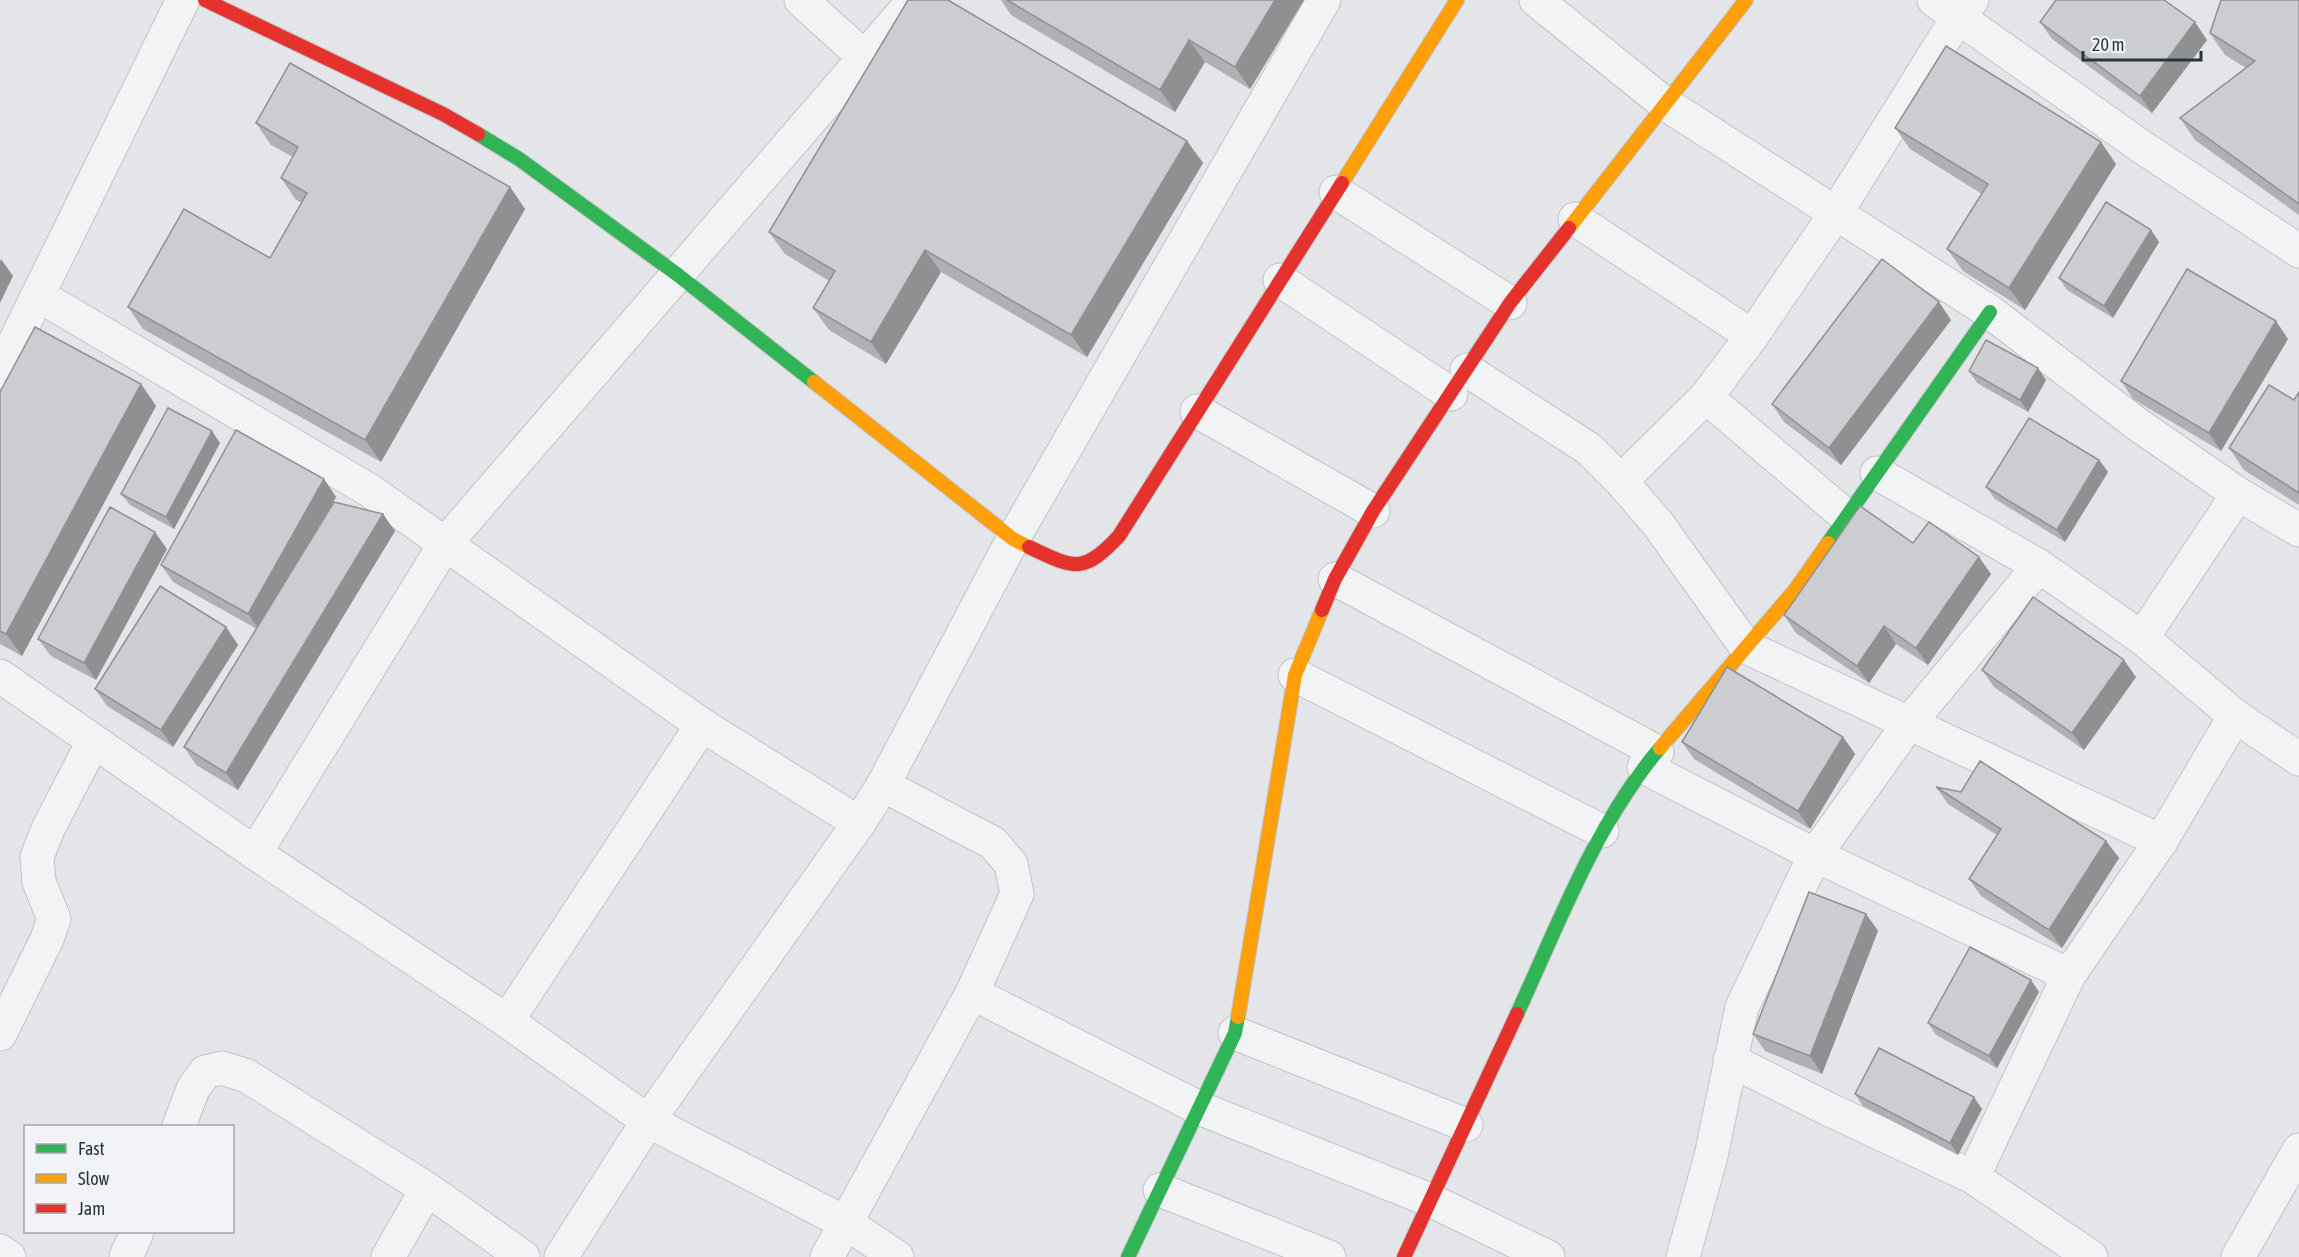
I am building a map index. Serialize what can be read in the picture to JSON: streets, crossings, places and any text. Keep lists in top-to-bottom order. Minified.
{"legend":["Fast","Slow","Jam"],"scale_bar":"20 m"}
